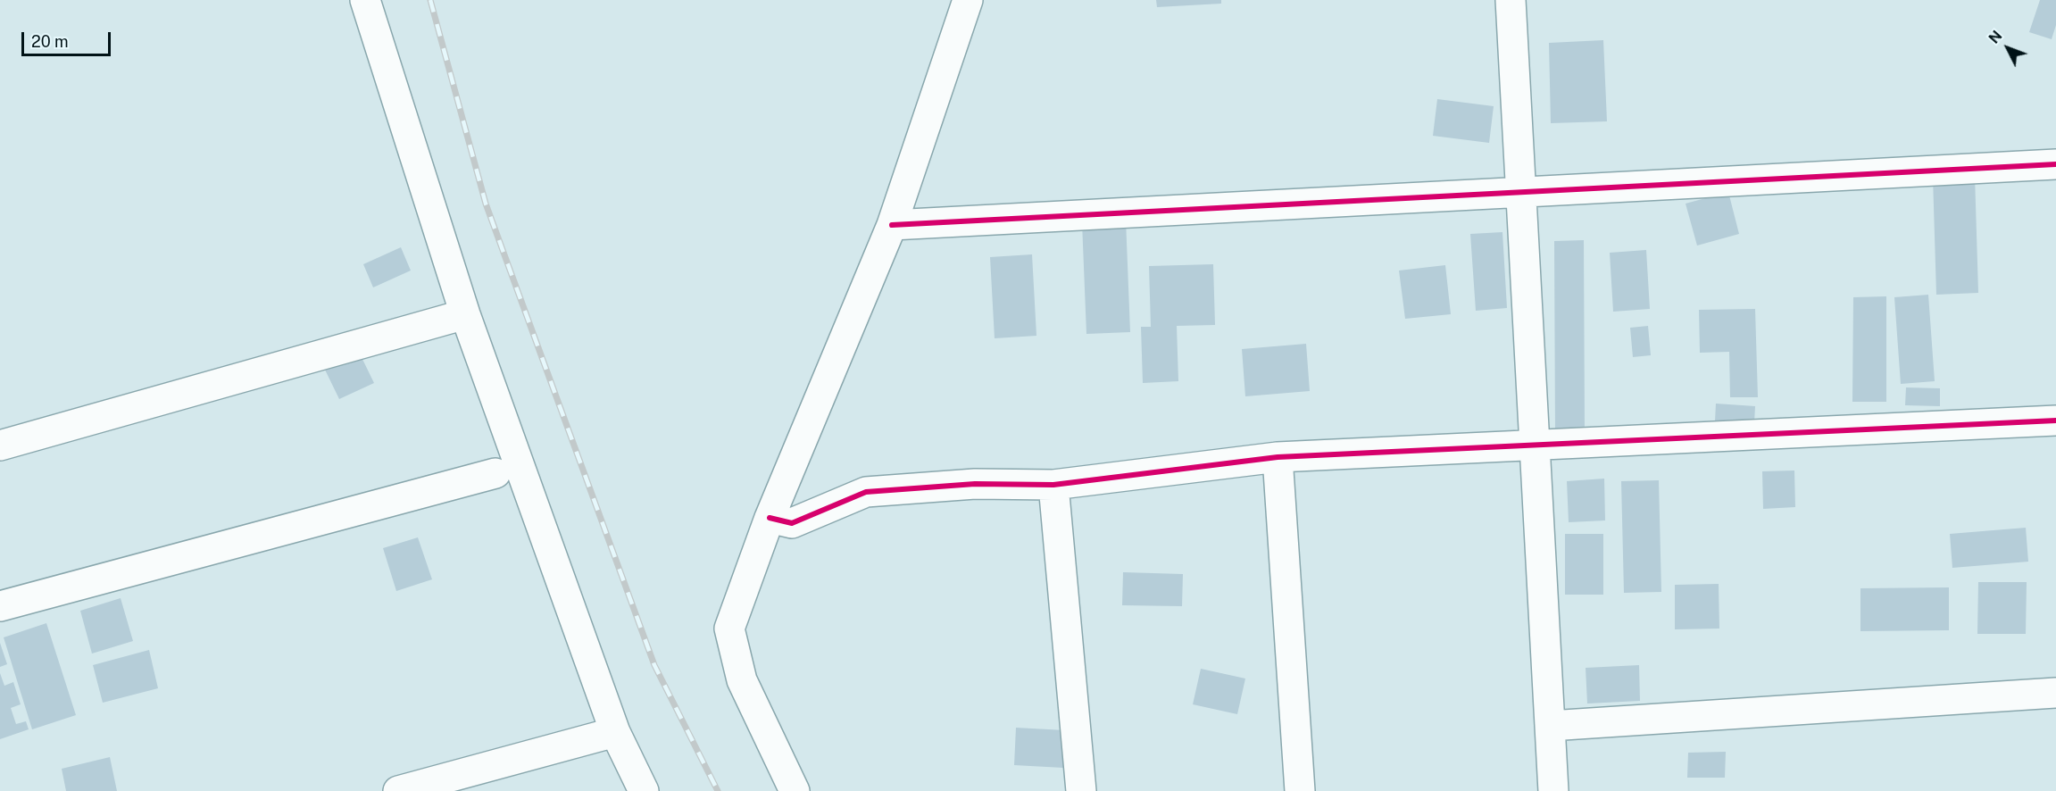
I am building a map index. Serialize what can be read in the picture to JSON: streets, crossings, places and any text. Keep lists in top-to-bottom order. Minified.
{"scale_bar":"20 m","north":"top left"}
